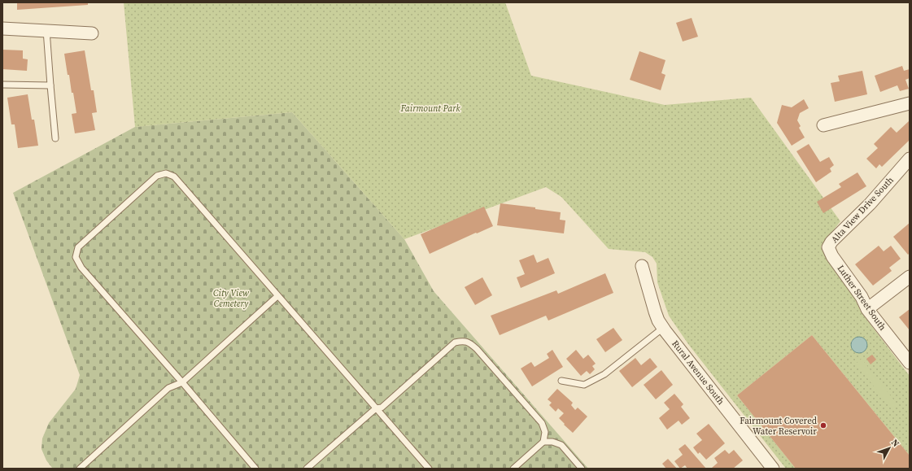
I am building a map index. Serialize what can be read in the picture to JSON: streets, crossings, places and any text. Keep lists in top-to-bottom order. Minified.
{"streets":{"street":["Alta View Drive South","Luther Street South","Rural Avenue South"]},"crossings":[["Alta View Drive South","Luther Street South"]],"parks":["Fairmount Park","City View Cemetery"],"places":["Fairmount Covered Water Reservoir"],"north":"top right"}
